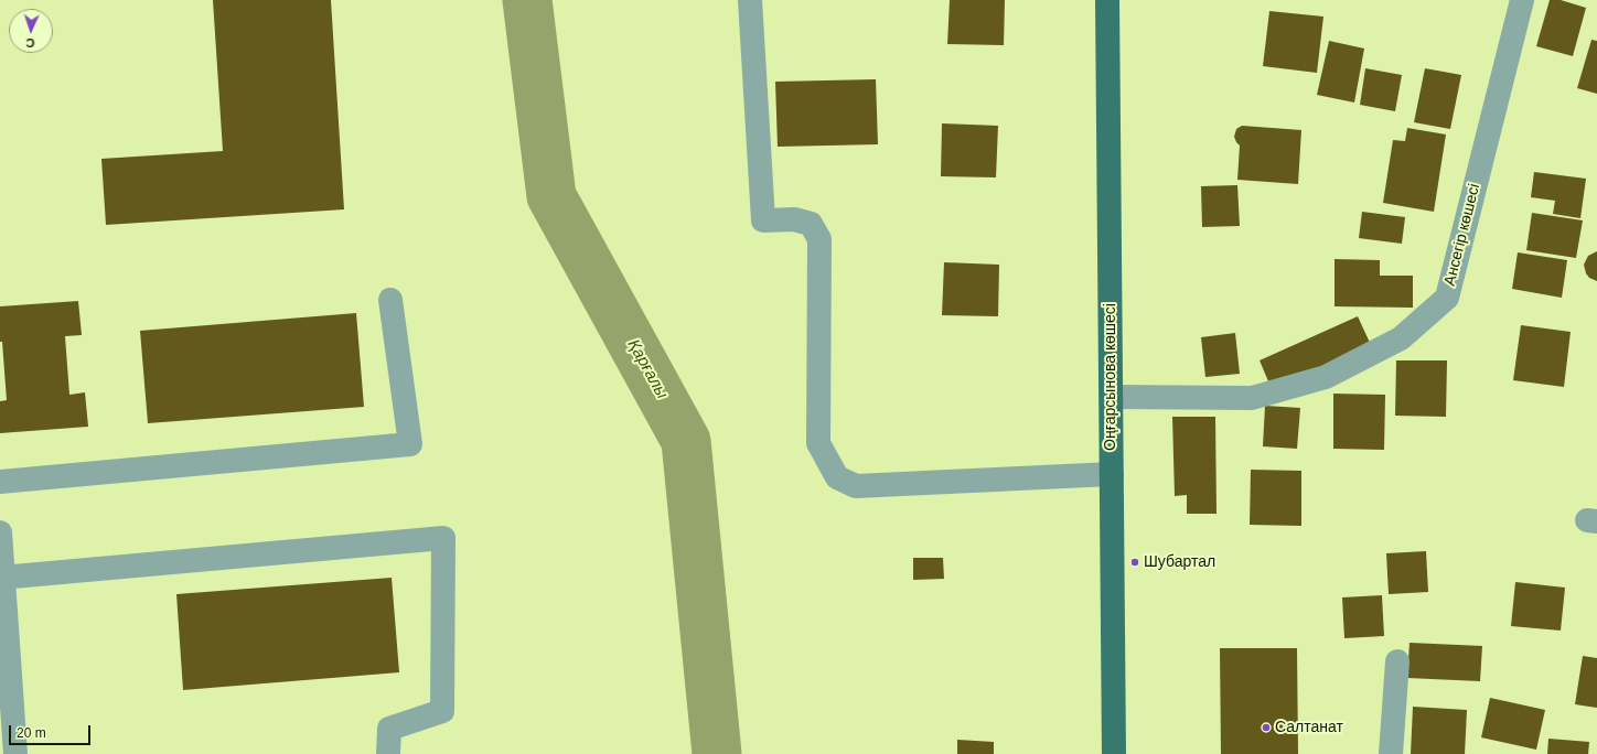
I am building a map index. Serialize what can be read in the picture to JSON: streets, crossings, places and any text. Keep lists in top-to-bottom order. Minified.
{"streets":{"main road":["Оңғарсынова көшесі"],"street":["Ансегір көшесі"]},"crossings":[["Ансегір көшесі","Оңғарсынова көшесі"]],"water":["Қарғалы"],"places":["Шубартал","Салтанат"],"scale_bar":"20 m","north":"bottom"}
